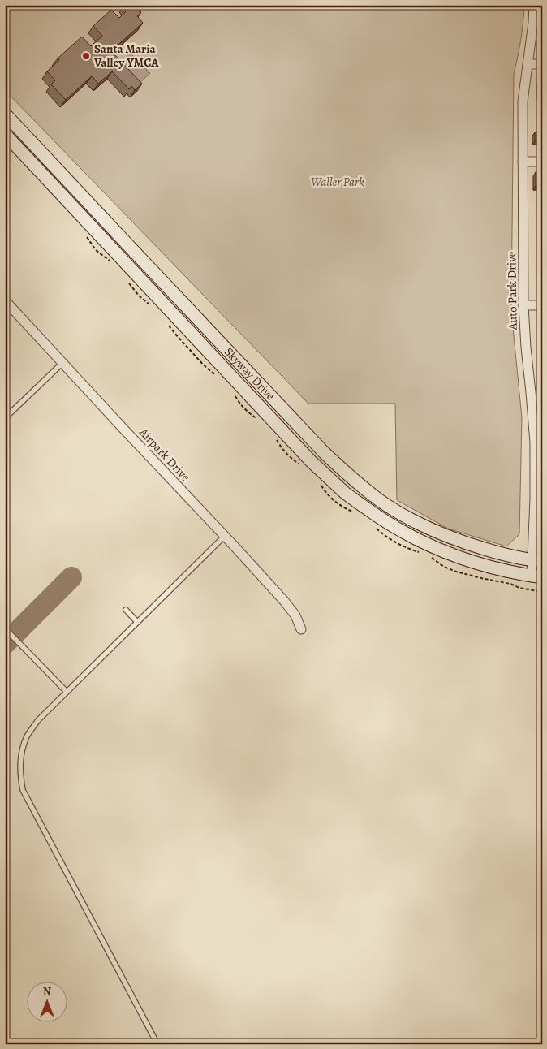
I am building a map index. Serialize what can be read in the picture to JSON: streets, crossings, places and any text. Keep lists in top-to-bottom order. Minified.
{"streets":{"main road":["Skyway Drive"],"street":["Auto Park Drive","Airpark Drive"]},"crossings":[["Auto Park Drive","Skyway Drive"]],"parks":["Waller Park"],"places":["Santa Maria Valley YMCA"],"north":"top"}
